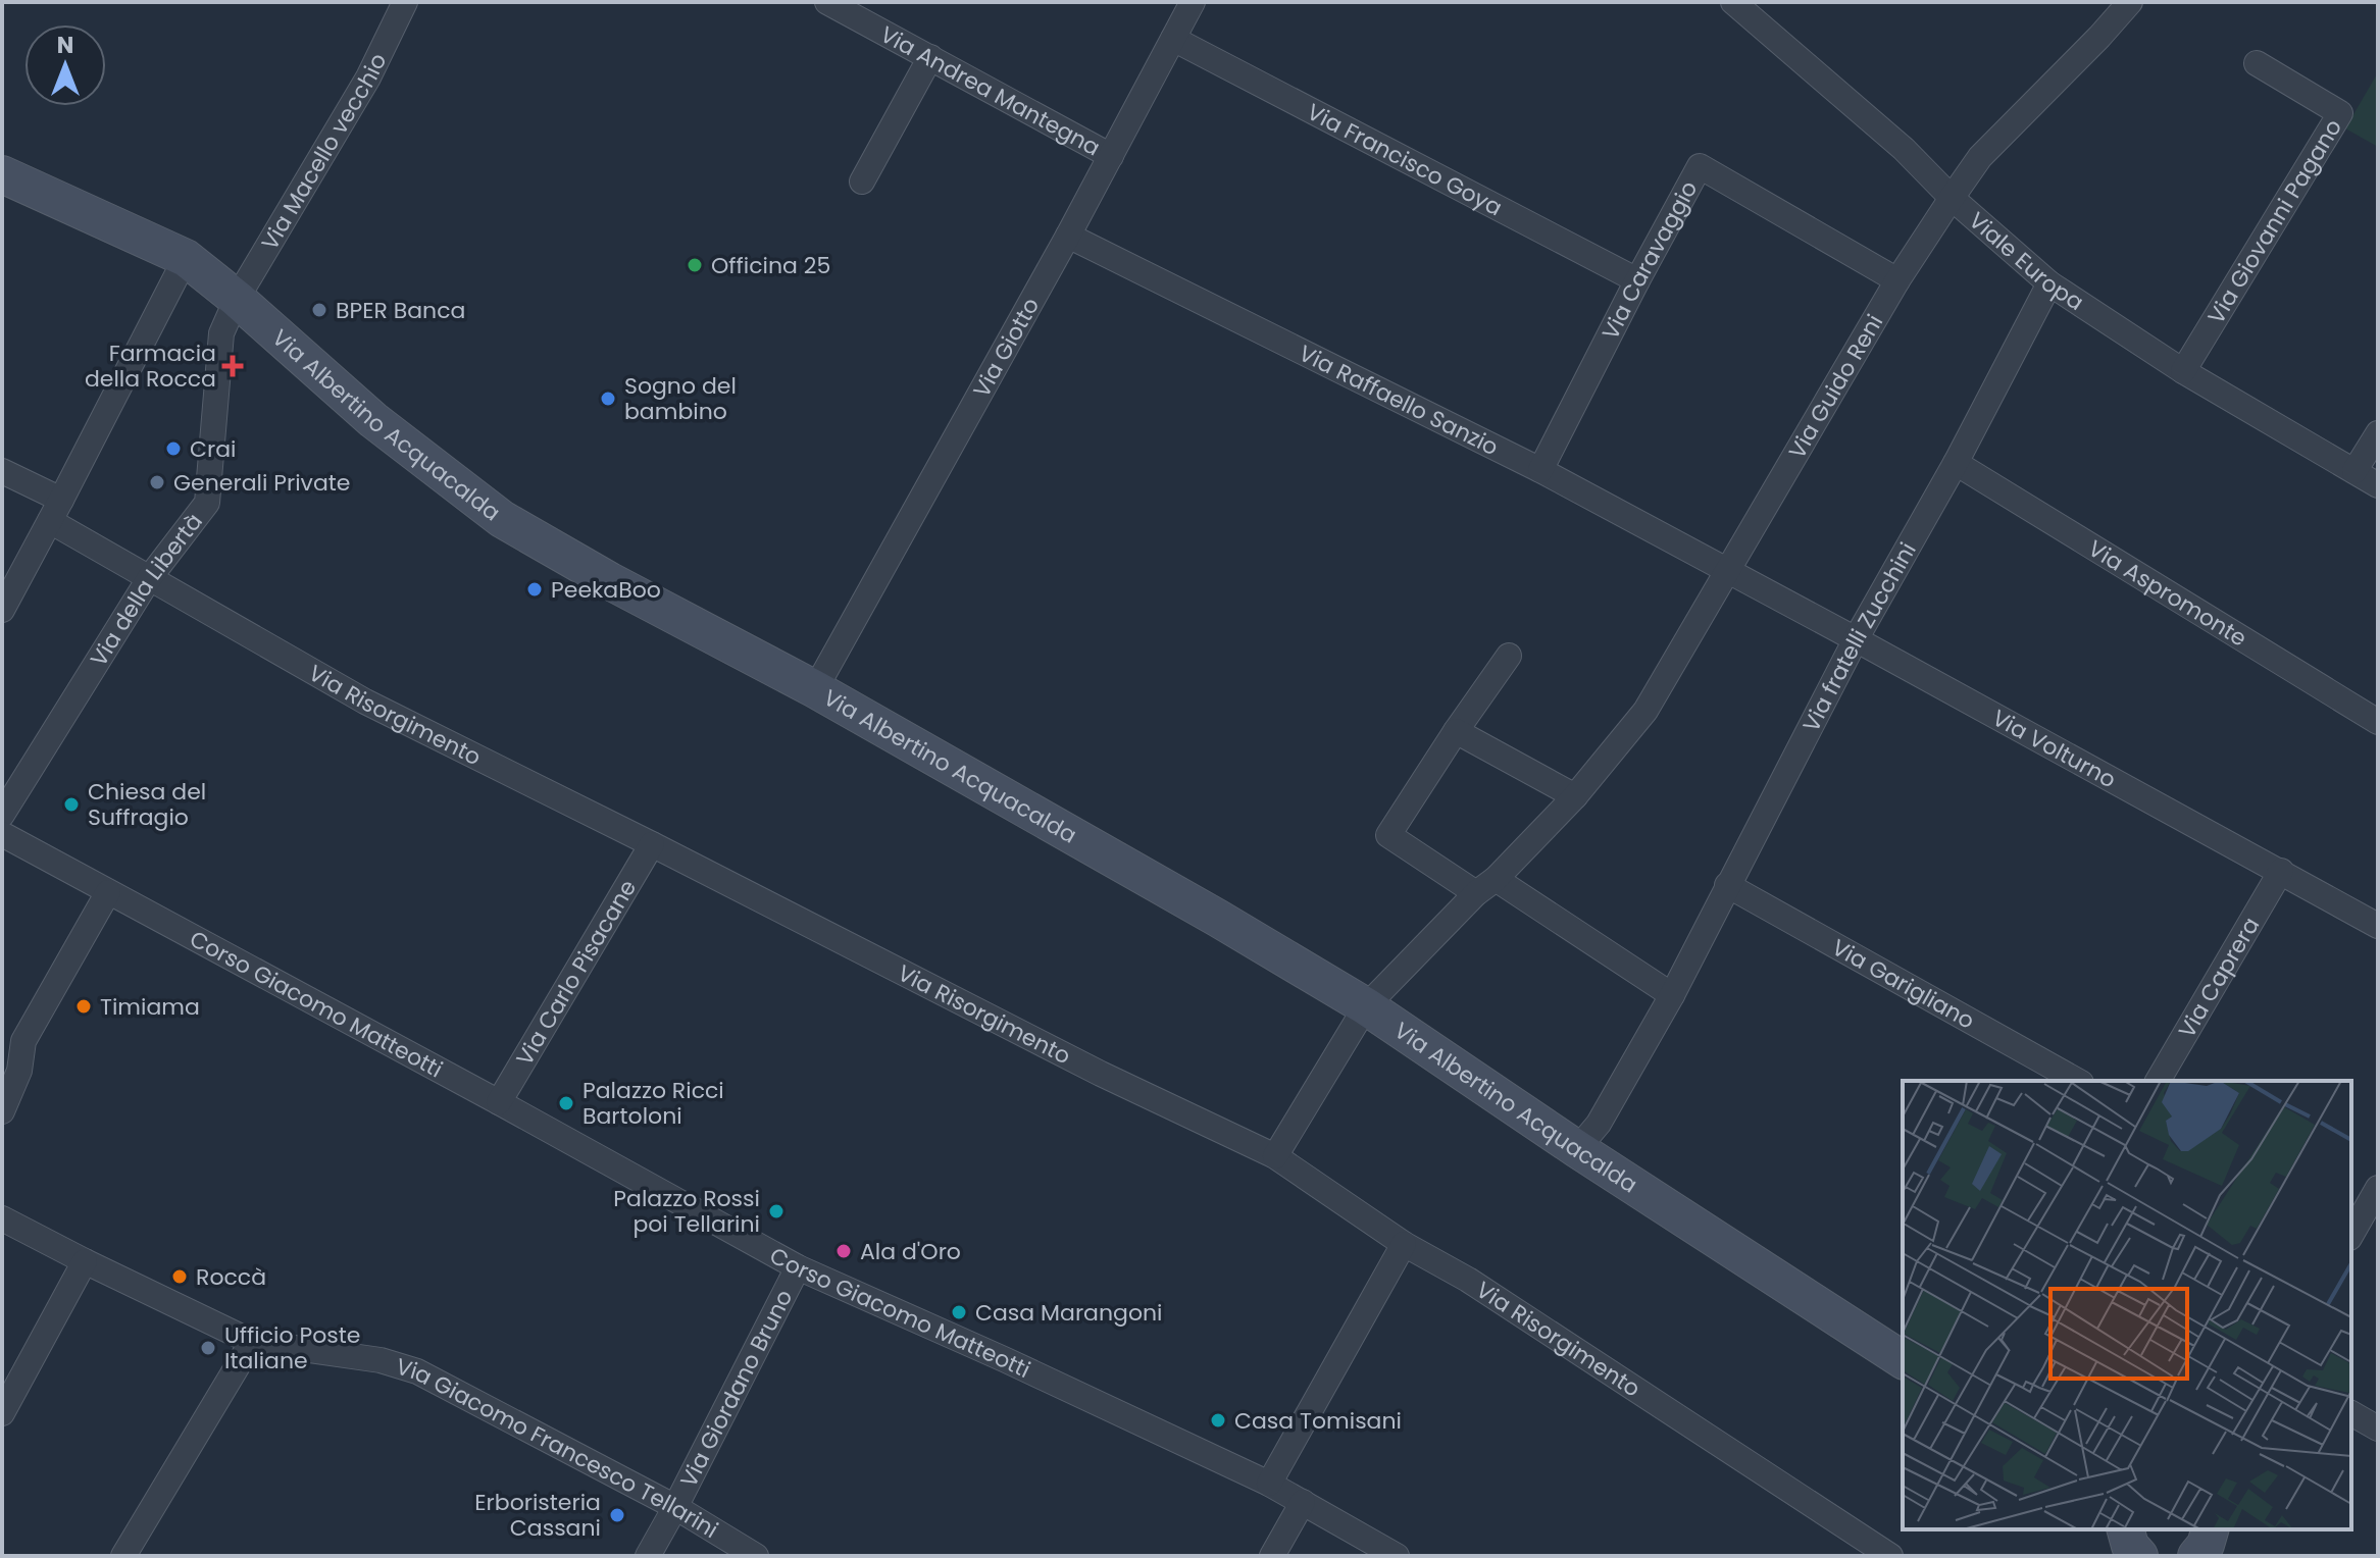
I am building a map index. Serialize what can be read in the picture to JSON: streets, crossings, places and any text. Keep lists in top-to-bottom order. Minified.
{"streets":{"main road":["Via Albertino Acquacalda"],"street":["Via Andrea Mantegna","Via Macello vecchio","Via Francisco Goya","Via Giovanni Pagano","Viale Europa","Via Caravaggio","Via Giotto","Via Guido Reni","Via Raffaello Sanzio","Via della Libertà","Via Aspromonte","Via fratelli Zucchini","Via Risorgimento","Via Volturno","Via Carlo Pisacane","Via Caprera","Via Garigliano","Corso Giacomo Matteotti","Via Giordano Bruno","Via Giacomo Francesco Tellarini"]},"crossings":[["Via Andrea Mantegna","Via Giotto"],["Via Macello vecchio","Via Albertino Acquacalda"],["Via Macello vecchio","Via della Libertà"],["Via Francisco Goya","Via Caravaggio"],["Via Francisco Goya","Via Giotto"],["Via Giovanni Pagano","Viale Europa"],["Viale Europa","Via Guido Reni"],["Viale Europa","Via fratelli Zucchini"],["Via Caravaggio","Via Guido Reni"],["Via Caravaggio","Via Raffaello Sanzio"],["Via Giotto","Via Raffaello Sanzio"],["Via Giotto","Via Albertino Acquacalda"],["Via Guido Reni","Via Raffaello Sanzio"],["Via Guido Reni","Via Albertino Acquacalda"],["Via Guido Reni","Via Risorgimento"],["Via Guido Reni","Via Volturno"],["Via Raffaello Sanzio","Via Volturno"],["Via Albertino Acquacalda","Via della Libertà"],["Via Albertino Acquacalda","Via fratelli Zucchini"],["Via della Libertà","Via Risorgimento"],["Via Aspromonte","Via fratelli Zucchini"],["Via fratelli Zucchini","Via Volturno"],["Via fratelli Zucchini","Via Garigliano"],["Via Risorgimento","Via Carlo Pisacane"],["Via Volturno","Via Caprera"],["Via Carlo Pisacane","Corso Giacomo Matteotti"],["Corso Giacomo Matteotti","Via Giordano Bruno"],["Via Giordano Bruno","Via Giacomo Francesco Tellarini"]],"places":{"other":["Officina 25","BPER Banca","Sogno del bambino","Crai","Generali Private","PeekaBoo","Chiesa del Suffragio","Timiama","Palazzo Ricci Bartoloni","Palazzo Rossi poi Tellarini","Ala d'Oro","Roccà","Casa Marangoni","Ufficio Poste Italiane","Casa Tomisani","Erboristeria Cassani"],"health":["Farmacia della Rocca"]},"north":"top"}
